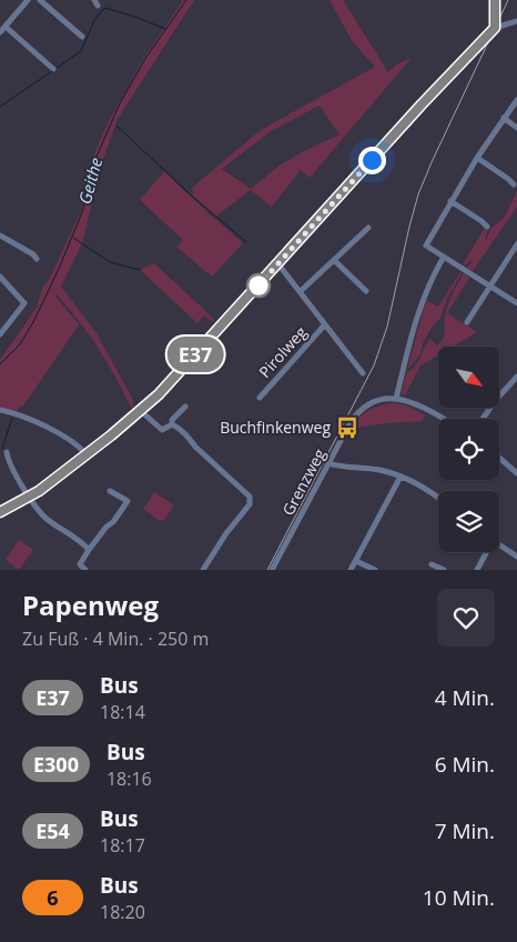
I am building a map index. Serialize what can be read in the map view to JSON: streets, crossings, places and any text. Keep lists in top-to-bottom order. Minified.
{"streets":{"street":["Pirolweg","Grenzweg"]},"water":["Geithe"],"places":{"bus stop":["Buchfinkenweg"]},"lines":["bus line E37"],"north":"bottom right","page":{"on_map":"E37","heading":["Papenweg","Zu Fuß · 4 Min. · 250 m"],"list":[{"mark":"E37","name":"Bus","note":"18:14","value":"4 Min."},{"mark":"E300","name":"Bus","note":"18:16","value":"6 Min."},{"mark":"E54","name":"Bus","note":"18:17","value":"7 Min."},{"mark":"6","name":"Bus","note":"18:20","value":"10 Min."}]}}
